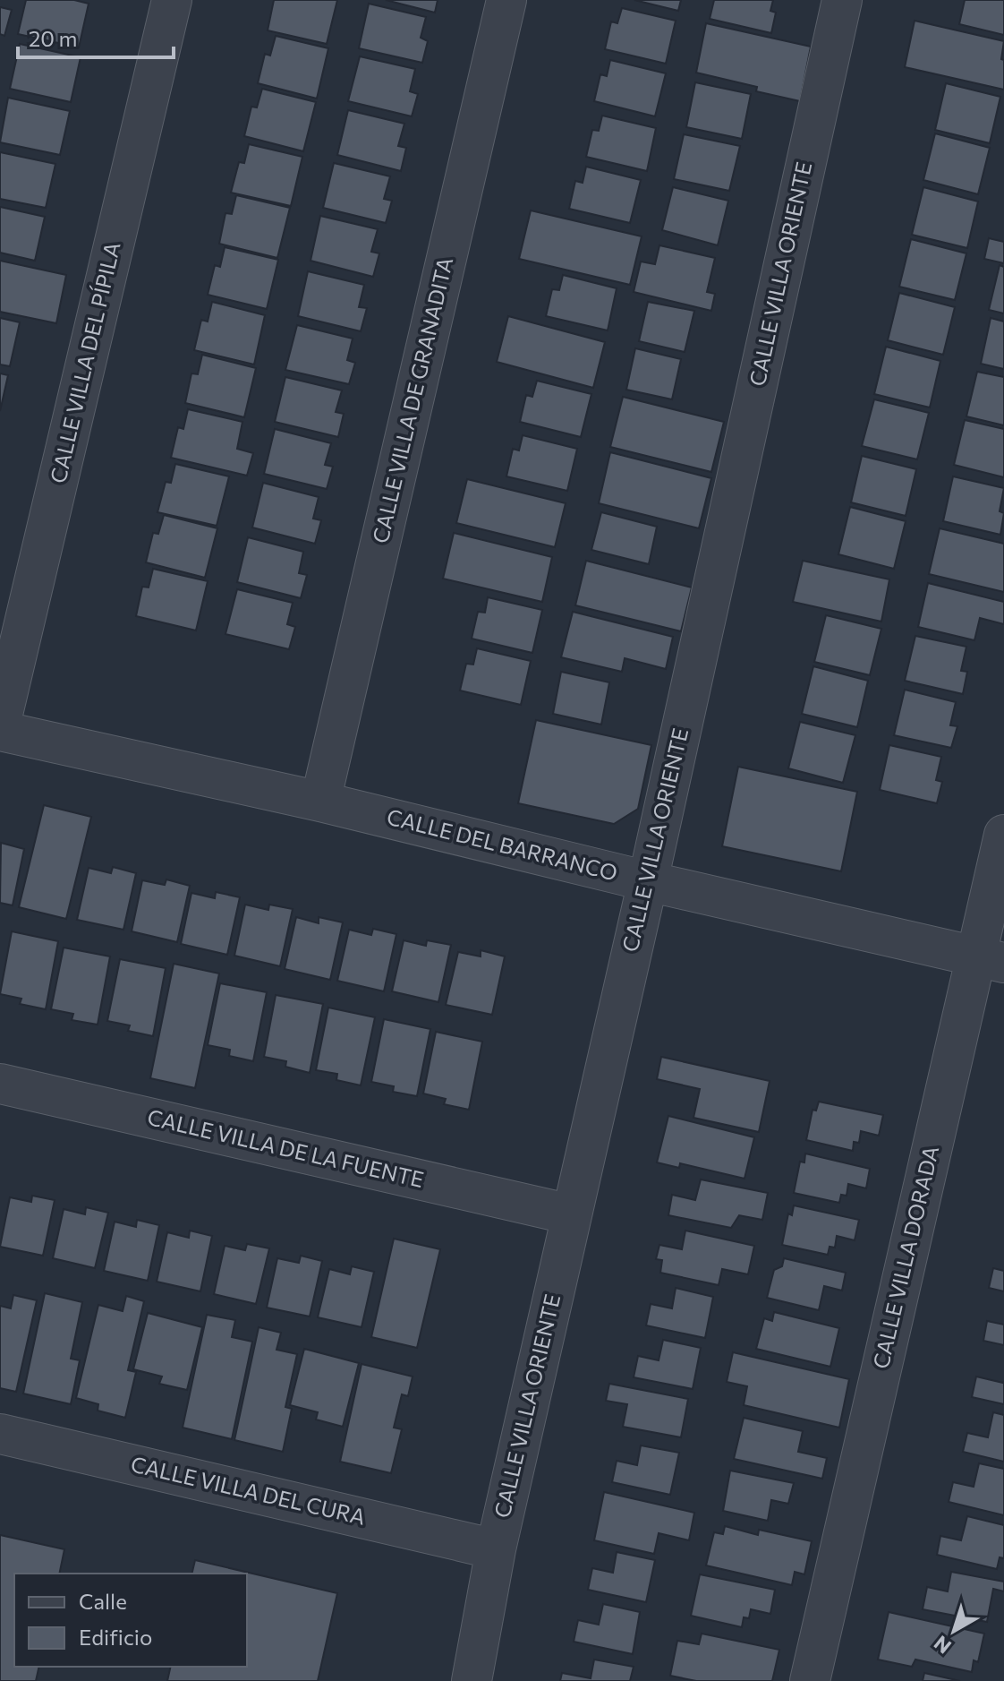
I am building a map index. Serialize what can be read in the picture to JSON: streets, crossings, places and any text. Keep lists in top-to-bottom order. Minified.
{"streets":{"street":["CALLE VILLA ORIENTE","CALLE VILLA DEL PÍPILA","CALLE VILLA DE GRANADITA","CALLE DEL BARRANCO","CALLE VILLA DE LA FUENTE","CALLE VILLA DORADA","CALLE VILLA DEL CURA"]},"crossings":[["CALLE VILLA ORIENTE","CALLE DEL BARRANCO"],["CALLE VILLA ORIENTE","CALLE VILLA DE LA FUENTE"],["CALLE VILLA ORIENTE","CALLE VILLA DEL CURA"],["CALLE VILLA DEL PÍPILA","CALLE DEL BARRANCO"],["CALLE VILLA DE GRANADITA","CALLE DEL BARRANCO"],["CALLE DEL BARRANCO","CALLE VILLA DORADA"]],"legend":["Calle","Edificio"],"scale_bar":"20 m","north":"bottom left"}
